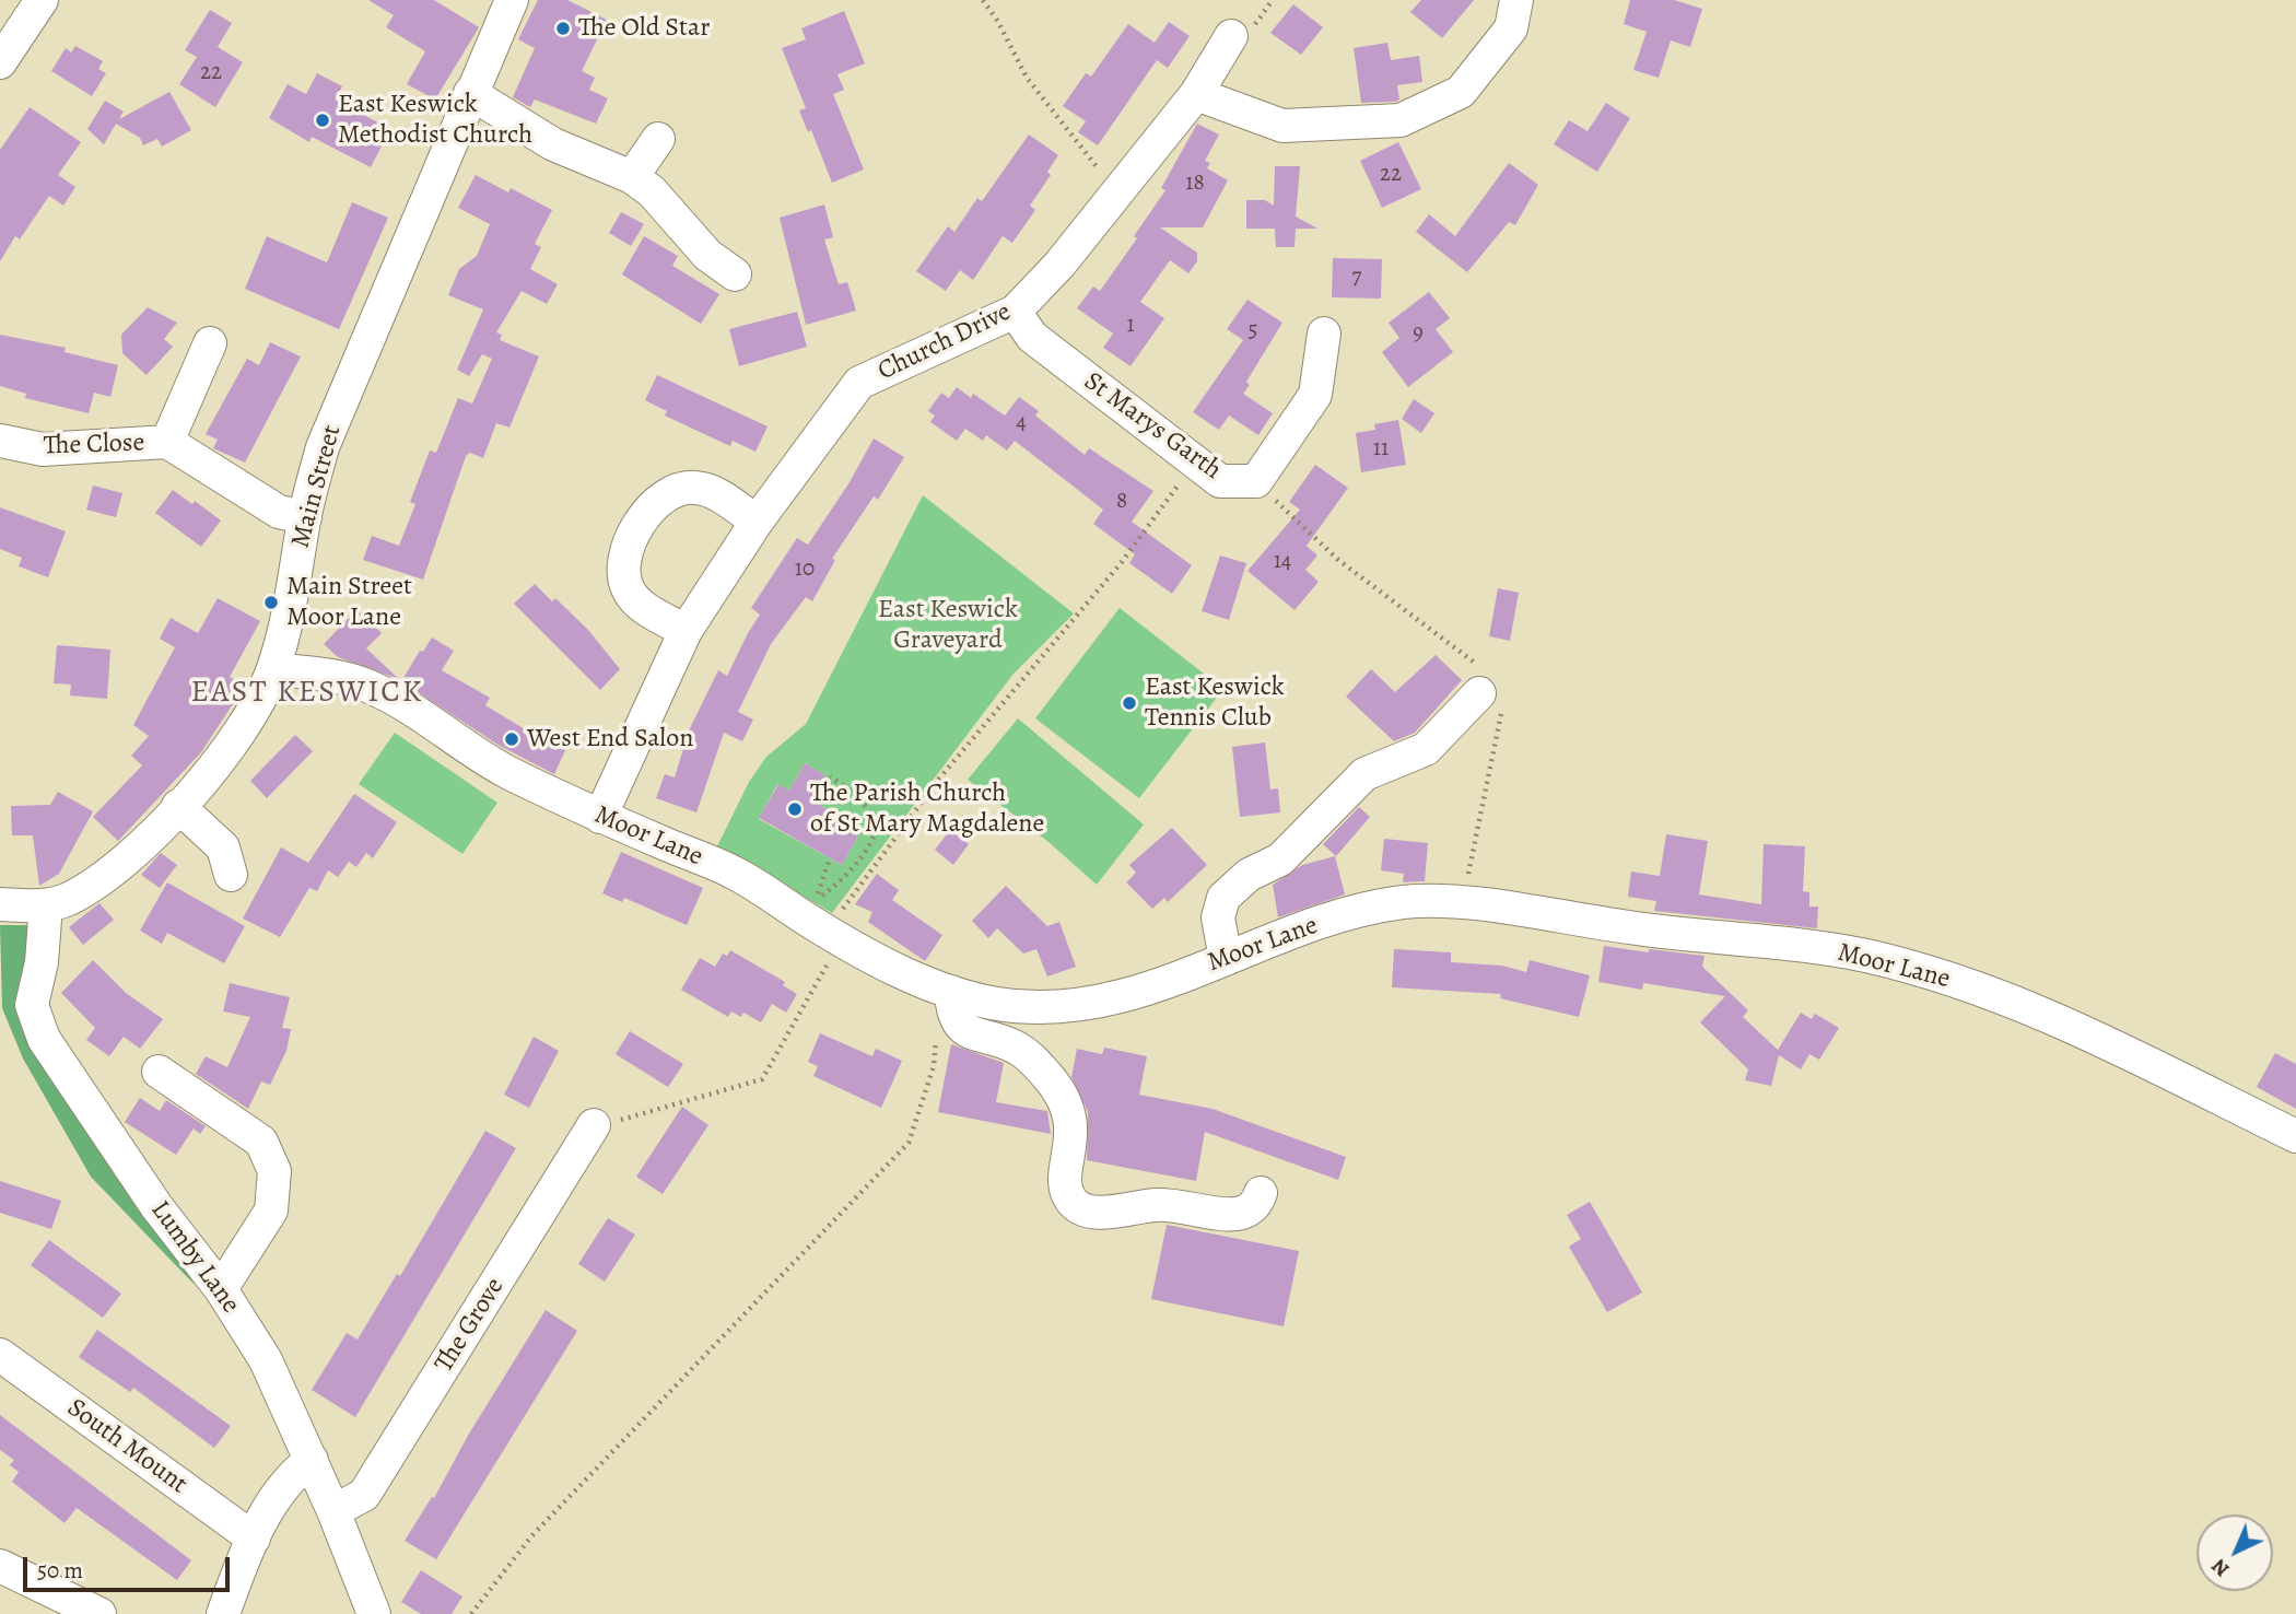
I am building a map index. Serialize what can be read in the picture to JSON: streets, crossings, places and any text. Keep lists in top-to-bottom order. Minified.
{"streets":{"street":["Church Drive","St Marys Garth","The Close","Main Street","Moor Lane","Lumby Lane","The Grove","South Mount"]},"crossings":[["Church Drive","St Marys Garth"],["Church Drive","Moor Lane"],["The Close","Main Street"],["Main Street","Moor Lane"],["Main Street","Lumby Lane"],["Lumby Lane","The Grove"]],"districts":["EAST KESWICK"],"parks":["East Keswick Graveyard"],"places":["The Old Star","East Keswick Methodist Church","Main Street Moor Lane","East Keswick Tennis Club","West End Salon","The Parish Church of St Mary Magdalene"],"house_numbers":["22","22","18","7","1","5","9","4","11","8","14","10"],"scale_bar":"50 m","north":"bottom left"}
